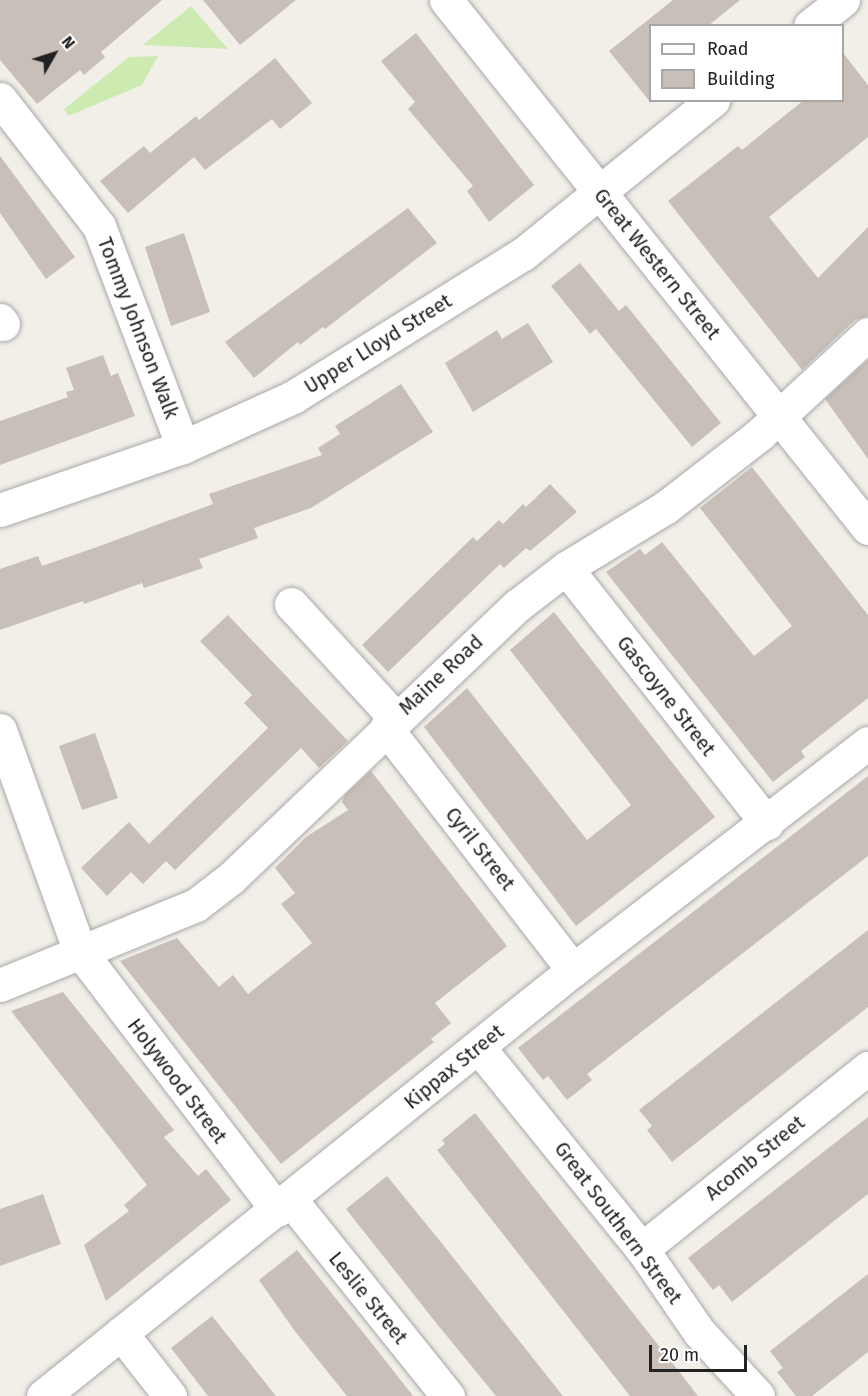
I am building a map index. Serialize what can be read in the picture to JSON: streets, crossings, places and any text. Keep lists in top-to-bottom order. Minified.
{"streets":{"street":["Great Western Street","Tommy Johnson Walk","Upper Lloyd Street","Maine Road","Gascoyne Street","Cyril Street","Kippax Street","Holywood Street","Acomb Street","Great Southern Street","Leslie Street"]},"crossings":[["Great Western Street","Upper Lloyd Street"],["Great Western Street","Maine Road"],["Tommy Johnson Walk","Upper Lloyd Street"],["Maine Road","Gascoyne Street"],["Maine Road","Cyril Street"],["Maine Road","Holywood Street"],["Gascoyne Street","Kippax Street"],["Cyril Street","Kippax Street"],["Kippax Street","Holywood Street"],["Kippax Street","Great Southern Street"],["Kippax Street","Leslie Street"],["Holywood Street","Leslie Street"],["Acomb Street","Great Southern Street"]],"legend":["Road","Building"],"scale_bar":"20 m","north":"top right"}
